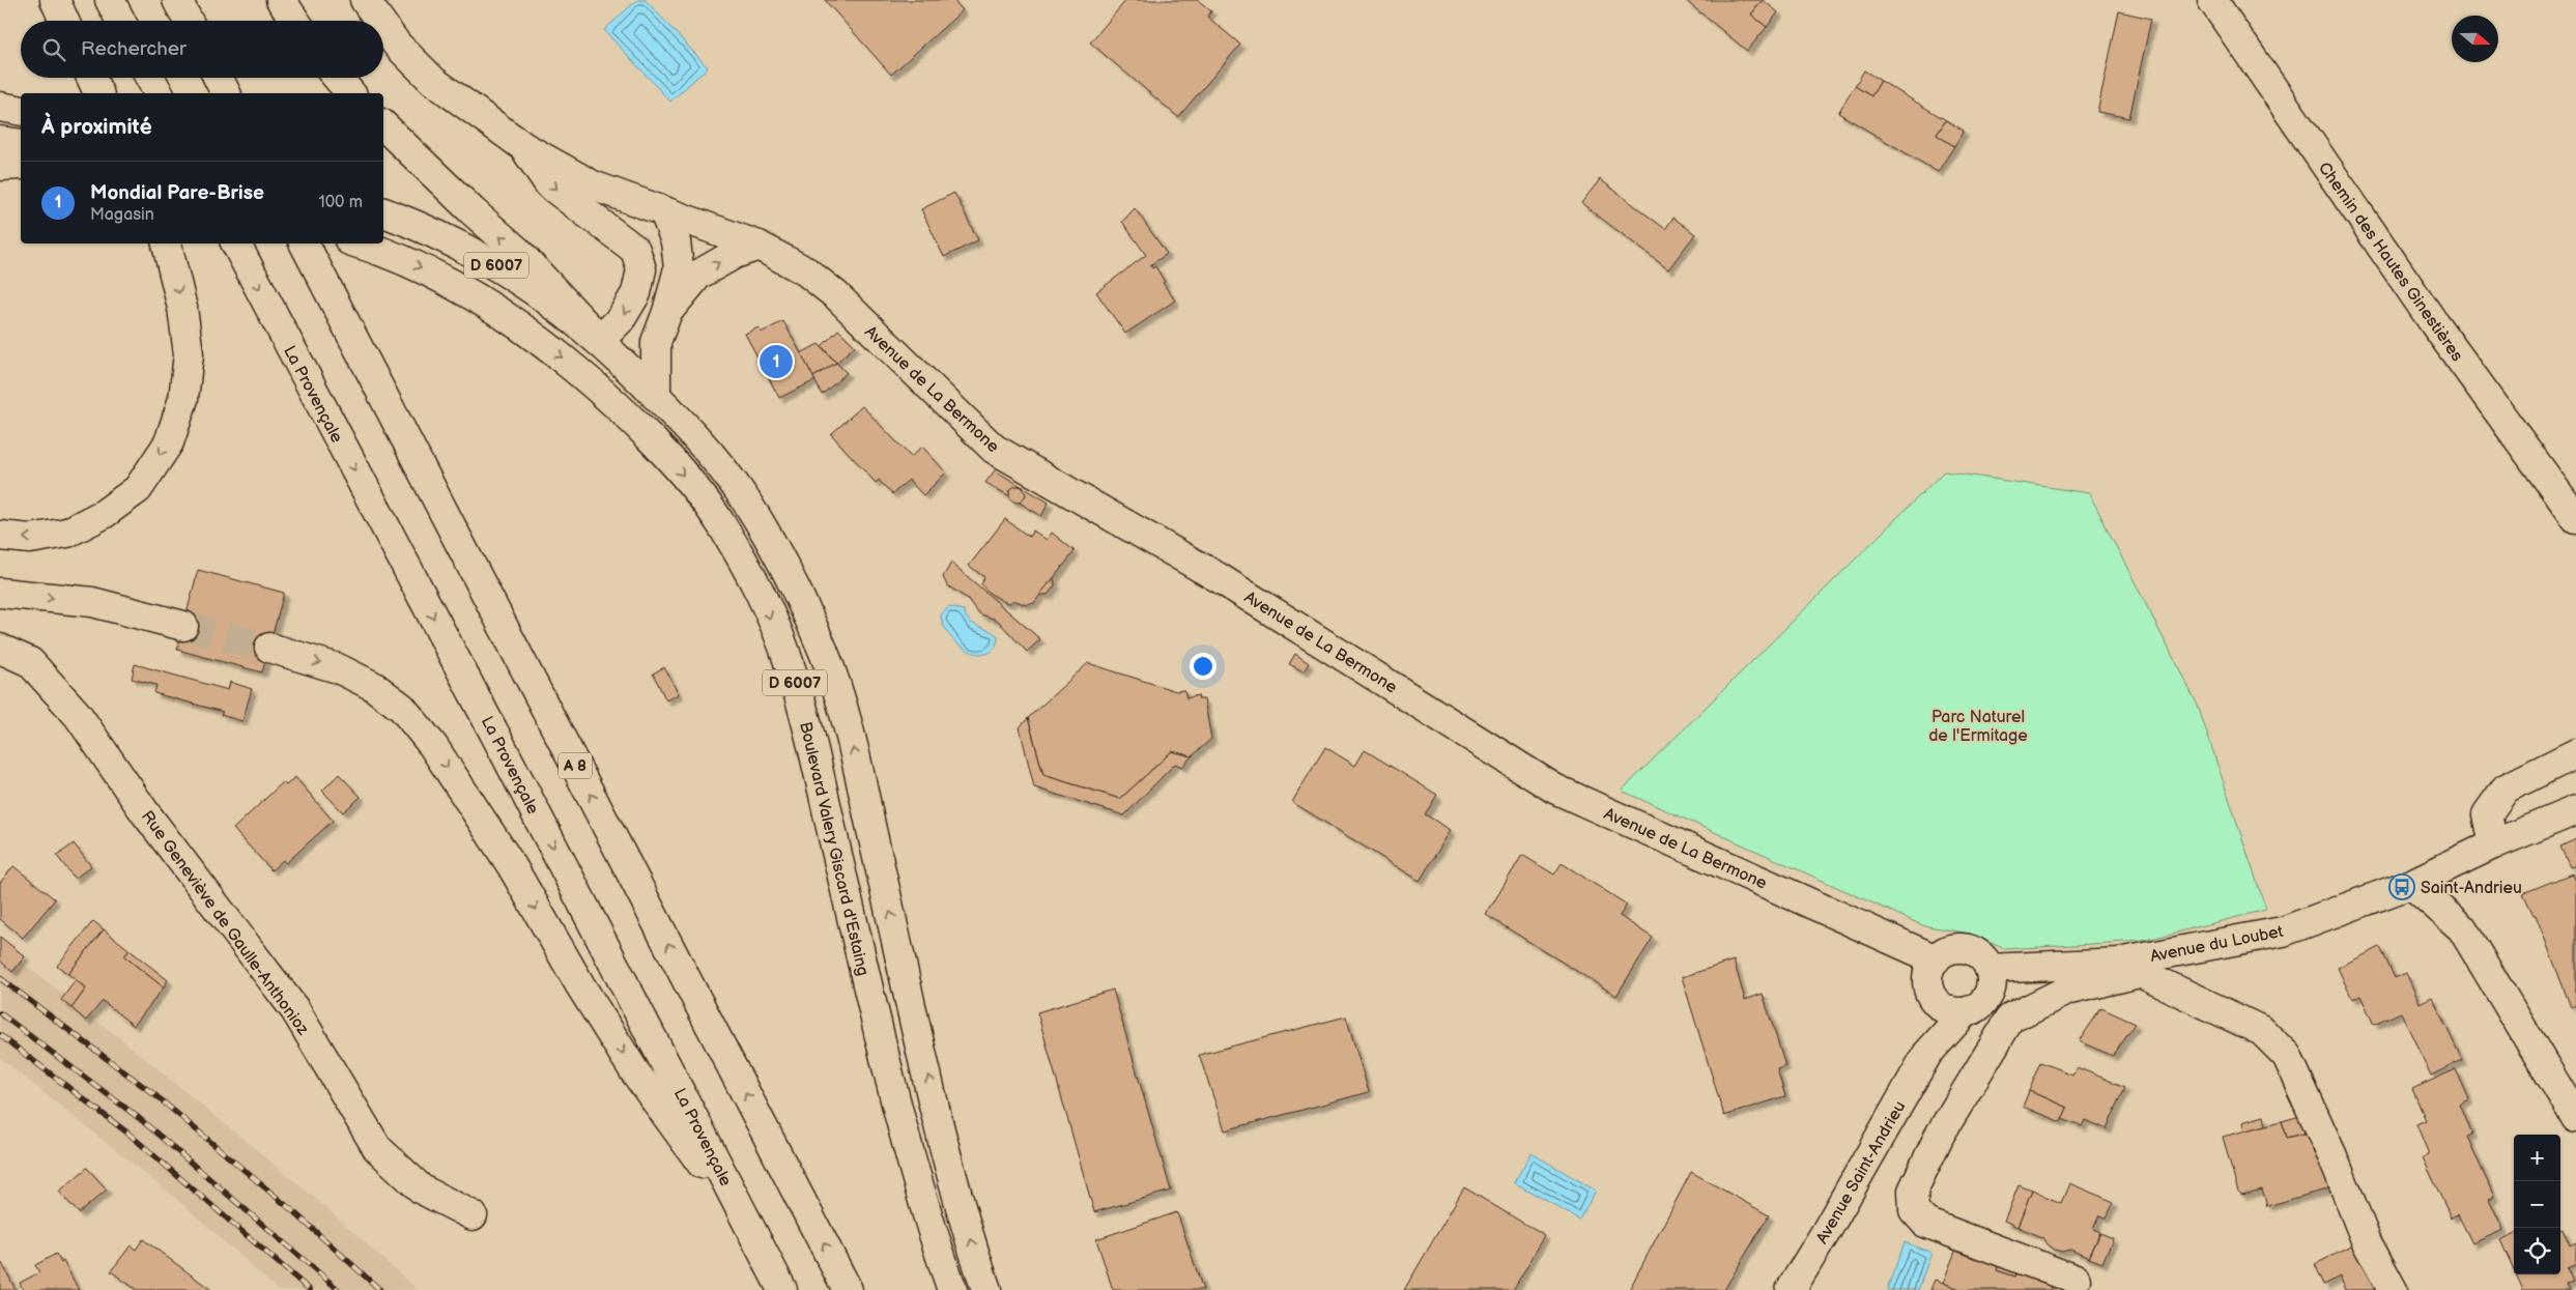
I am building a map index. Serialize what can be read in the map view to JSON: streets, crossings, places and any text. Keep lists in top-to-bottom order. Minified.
{"streets":{"main road":["Chemin des Hautes Ginestières","D 6007","Avenue de La Bermone","La Provençale","A 8","Boulevard Valery Giscard d'Estaing","Rue Geneviève de Gaulle-Anthonioz","Avenue du Loubet","Avenue Saint-Andrieu"]},"crossings":[["Avenue de La Bermone","Avenue du Loubet"],["Avenue de La Bermone","Avenue Saint-Andrieu"],["Avenue du Loubet","Avenue Saint-Andrieu"]],"parks":["Parc Naturel de l'Ermitage"],"places":{"bus stop":["Saint-Andrieu"]},"north":"right","page":{"search":"Rechercher","heading":"À proximité","list":[{"mark":"1","name":"Mondial Pare-Brise","note":"Magasin","value":"100 m"}],"pins":"1","map_buttons":["+","−"]}}
